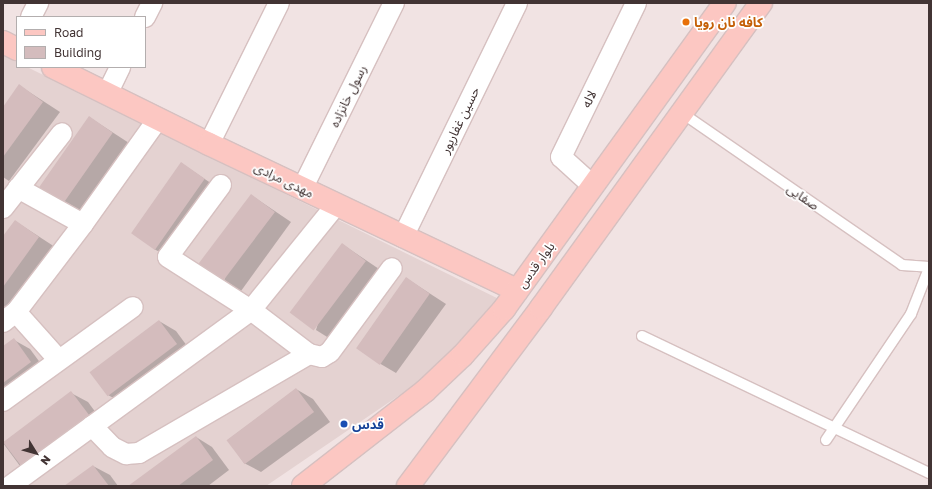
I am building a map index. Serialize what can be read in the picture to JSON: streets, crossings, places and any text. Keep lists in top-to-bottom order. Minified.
{"streets":{"main road":["مهدی مرادی","بلوار قدس"],"street":["رسول خانزاده","لاله","حسین غفارپور"],"lane":["صفایی"]},"crossings":[["رسول خانزاده","مهدی مرادی"],["لاله","بلوار قدس"],["حسین غفارپور","مهدی مرادی"],["مهدی مرادی","بلوار قدس"]],"places":["کافه نان رویا","قدس"],"legend":["Road","Building"],"north":"bottom right"}
